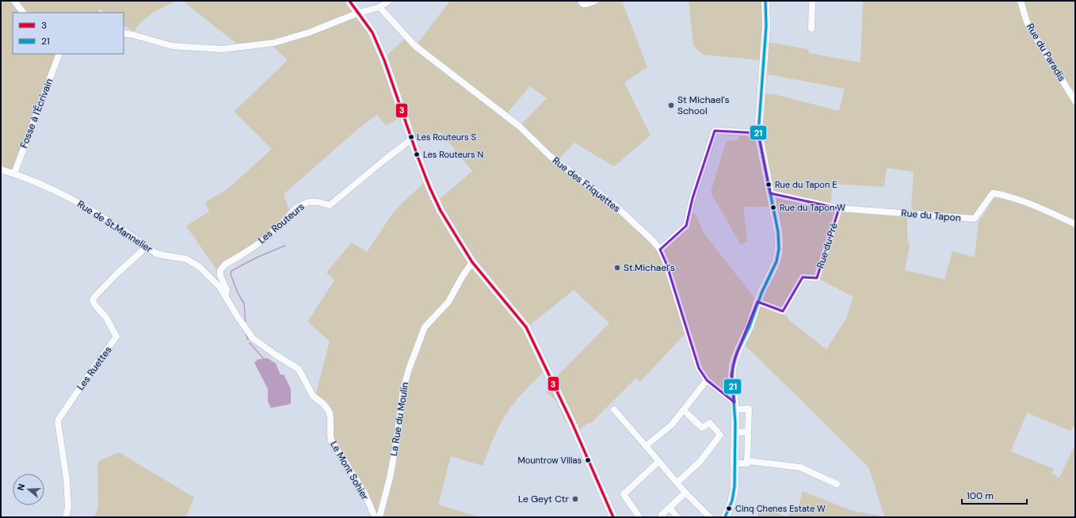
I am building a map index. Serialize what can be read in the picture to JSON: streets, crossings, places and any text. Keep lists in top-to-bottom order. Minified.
{"streets":{"street":["Rue du Paradis","Fosse à l'Écrivain","Rue des Friquettes","Rue du Tapon","Les Routeurs","Rue de St.Mannelier","Rue du Pré","Les Ruettes","La Rue du Moulin","Le Mont Sohier"]},"crossings":[["Fosse à l'Écrivain","Rue de St.Mannelier"],["Rue du Tapon","Rue du Pré"],["Les Routeurs","Rue de St.Mannelier"],["Rue de St.Mannelier","Les Ruettes"],["Rue de St.Mannelier","Le Mont Sohier"]],"places":["St Michael's School","Les Routeurs S","Les Routeurs N","Rue du Tapon E","Rue du Tapon W","St.Michael's","Mountrow Villas","Le Geyt Ctr","Cinq Chenes Estate W"],"lines":["transit line 3","transit line 21"],"legend":["3","21"],"scale_bar":"100 m","north":"left"}
